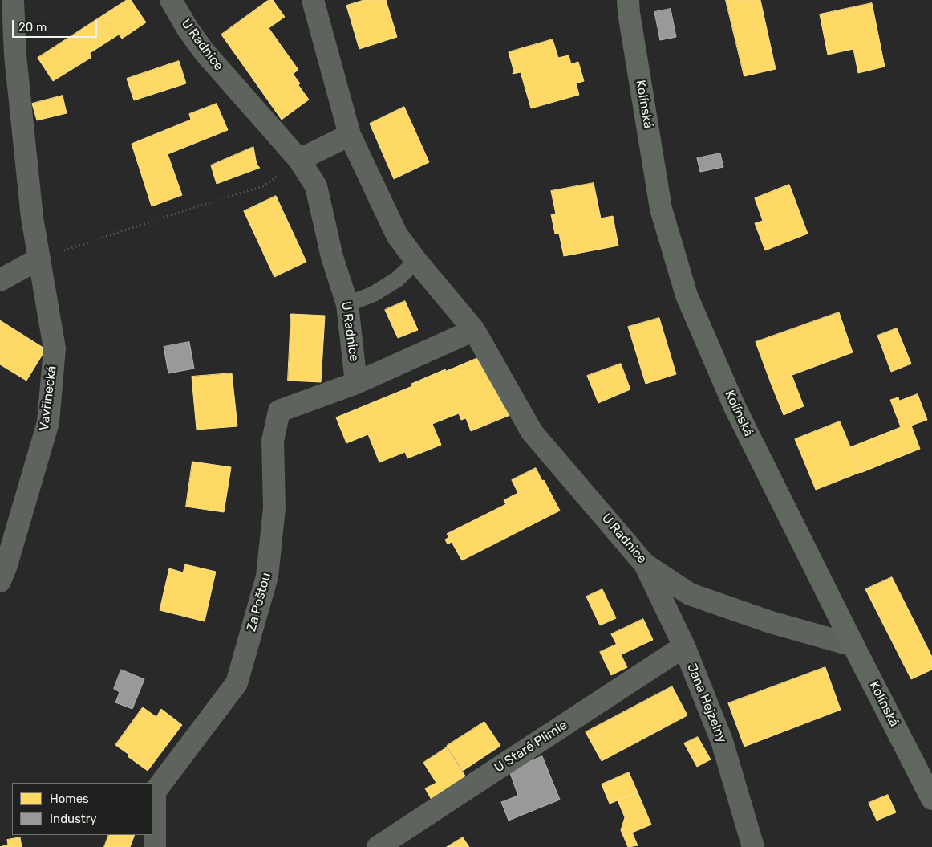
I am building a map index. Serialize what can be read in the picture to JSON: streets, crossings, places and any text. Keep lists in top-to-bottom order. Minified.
{"streets":{"street":["U Radnice","Kolínská","Vavřinecká","Za Poštou","Jana Hejzelny","U Staré Plimle"]},"crossings":[["U Radnice","Kolínská"],["U Radnice","Za Poštou"],["U Radnice","Jana Hejzelny"],["Jana Hejzelny","U Staré Plimle"]],"legend":["Homes","Industry"],"scale_bar":"20 m"}
